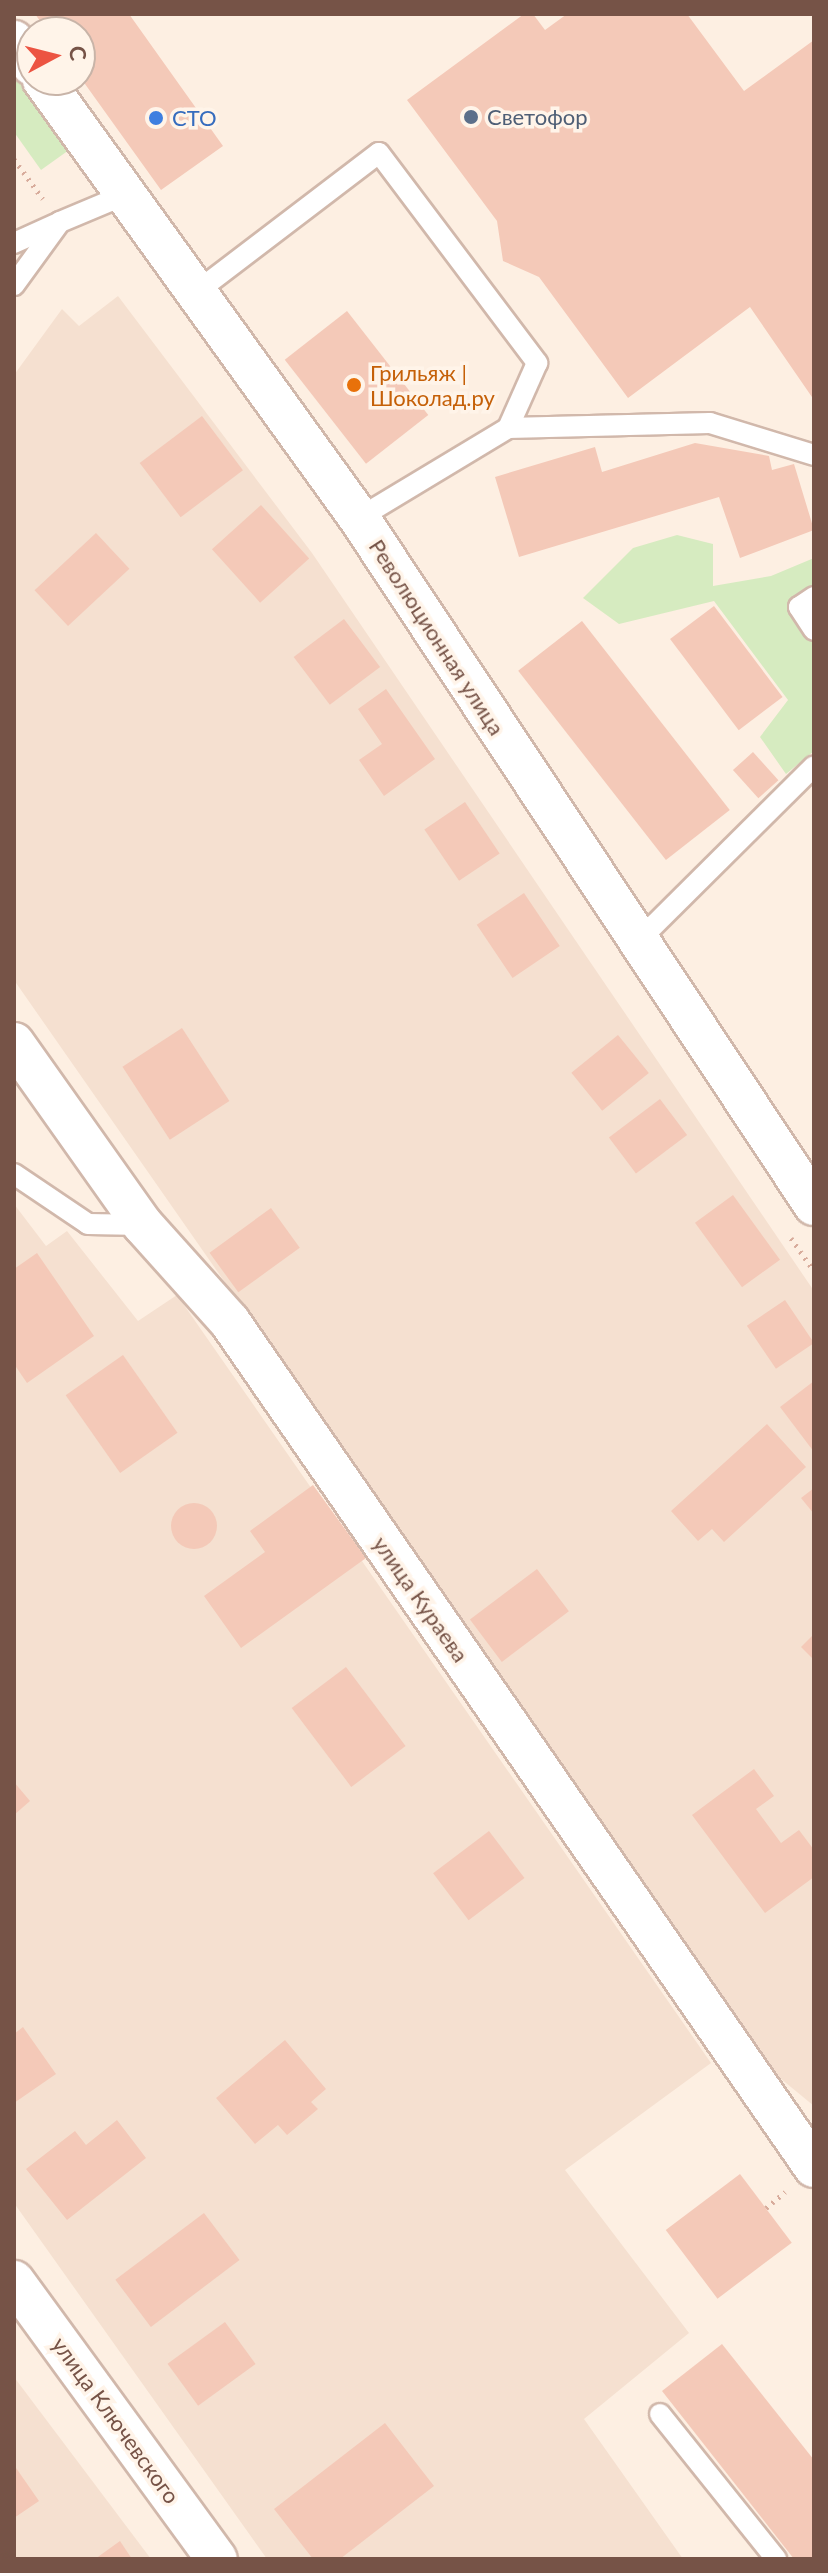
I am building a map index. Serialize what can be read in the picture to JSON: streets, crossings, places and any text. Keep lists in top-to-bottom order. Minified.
{"streets":{"street":["Революционная улица","улица Кураева","улица Ключевского"]},"places":["Светофор","СТО","Грильяж | Шоколад.ру"],"north":"right"}
